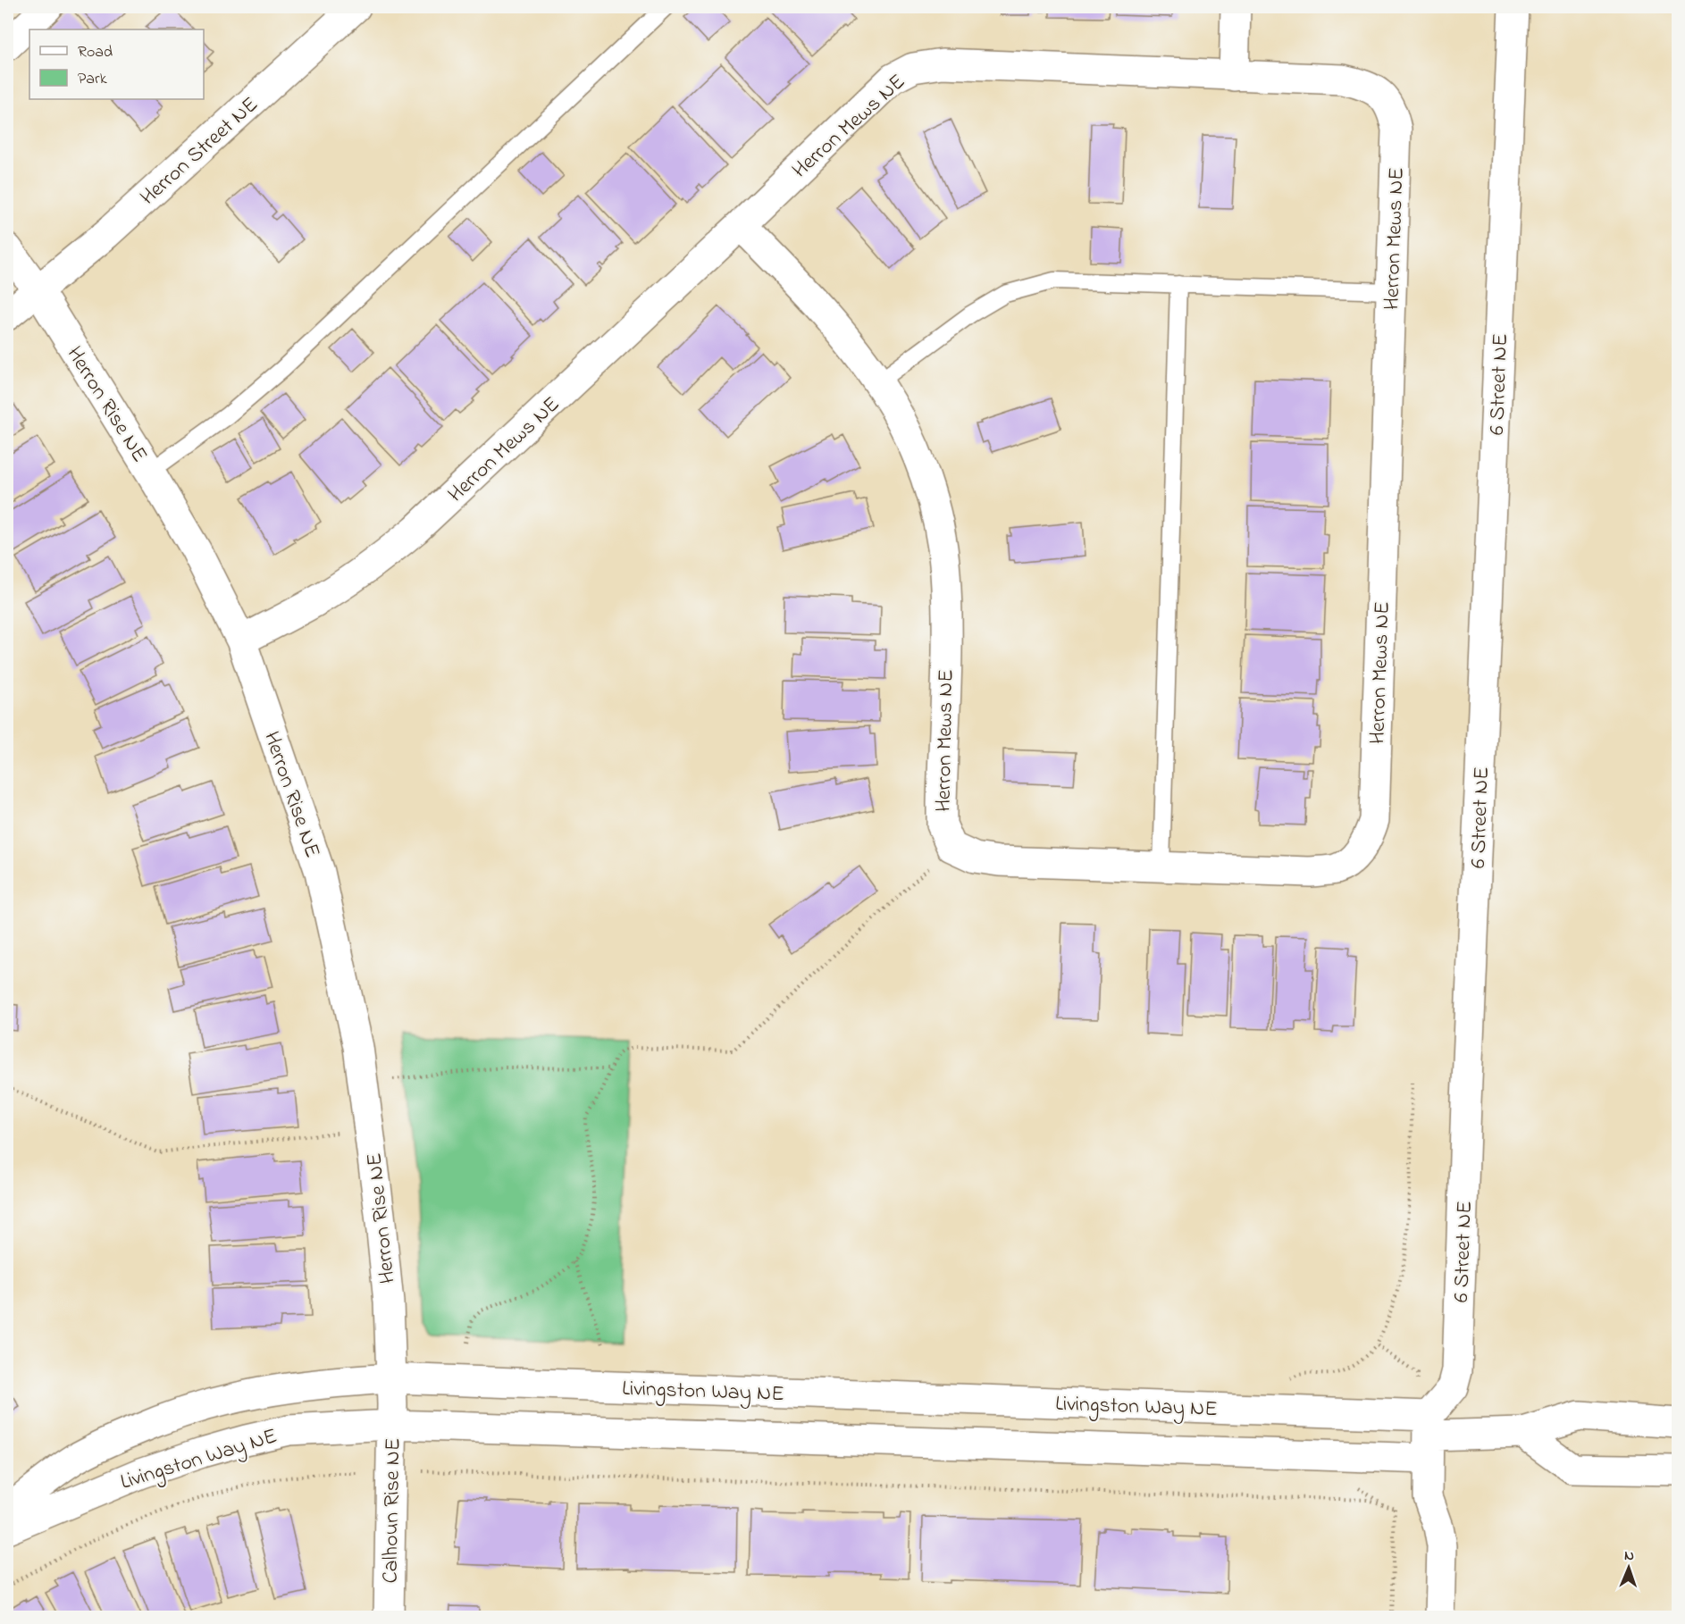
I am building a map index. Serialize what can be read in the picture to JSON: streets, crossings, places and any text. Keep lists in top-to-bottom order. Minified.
{"streets":{"street":["Herron Mews NE","Herron Street NE","6 Street NE","Herron Rise NE","Livingston Way NE","Calhoun Rise NE"]},"crossings":[["Herron Mews NE","Herron Rise NE"],["Herron Street NE","Herron Rise NE"],["6 Street NE","Livingston Way NE"],["Herron Rise NE","Livingston Way NE"],["Herron Rise NE","Calhoun Rise NE"],["Livingston Way NE","Calhoun Rise NE"]],"legend":["Road","Park"],"north":"top"}
